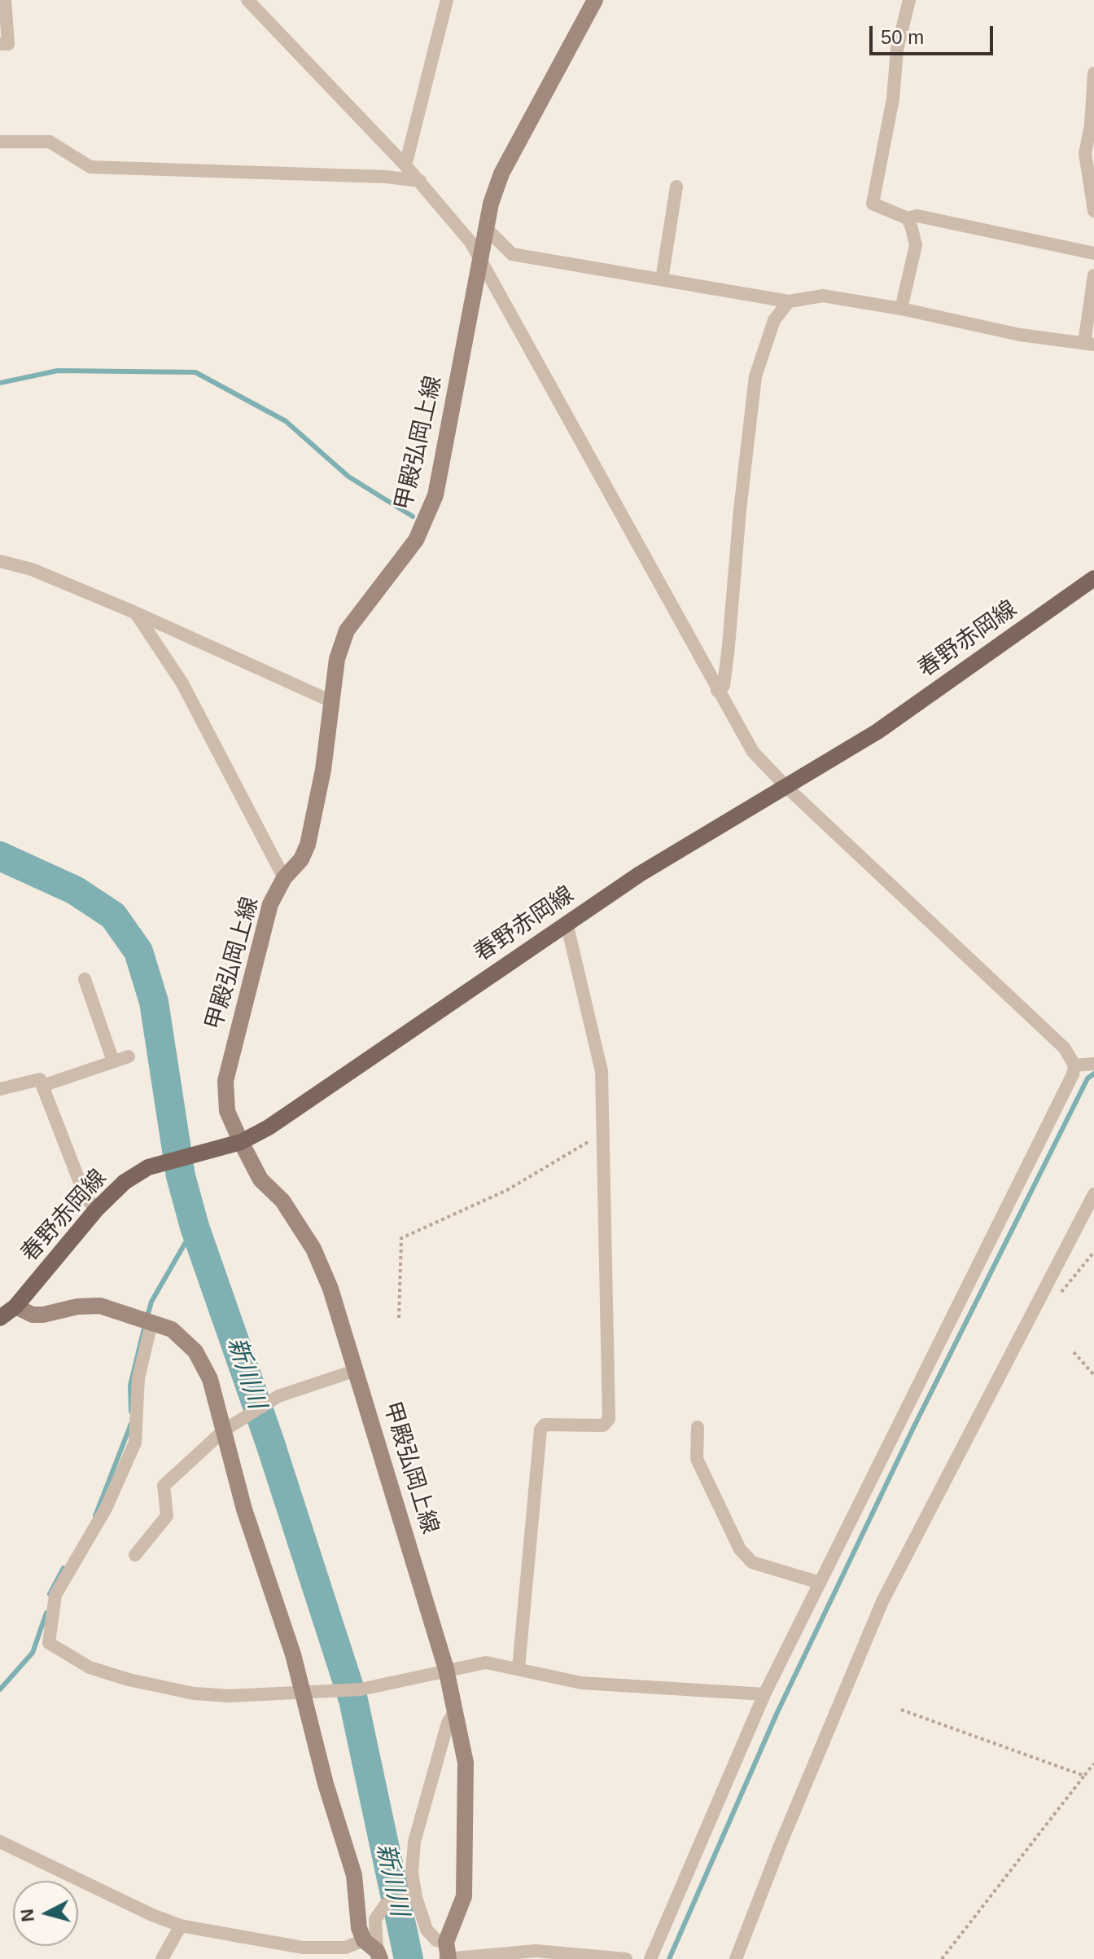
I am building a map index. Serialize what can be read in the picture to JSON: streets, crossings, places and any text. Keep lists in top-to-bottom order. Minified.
{"streets":{"main road":["甲殿弘岡上線","春野赤岡線"]},"crossings":[["甲殿弘岡上線","春野赤岡線"]],"water":["新川川"],"scale_bar":"50 m","north":"left"}
